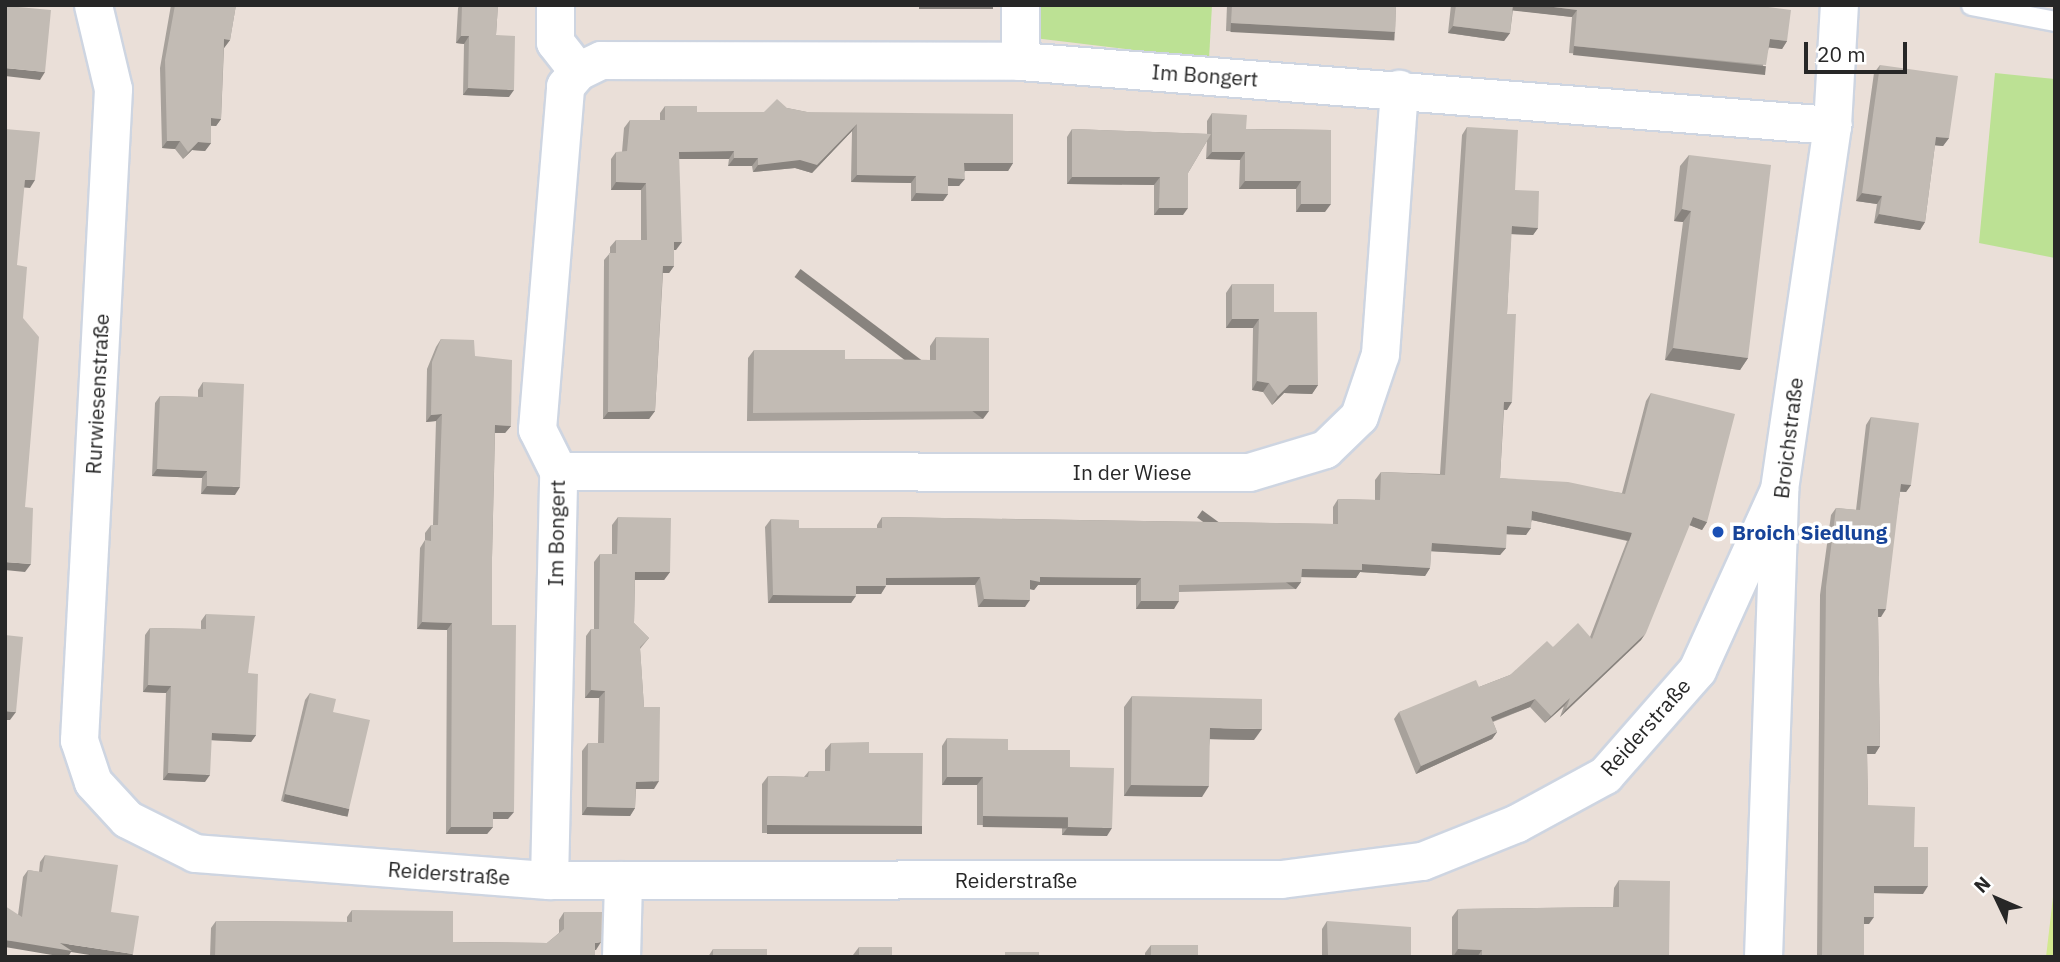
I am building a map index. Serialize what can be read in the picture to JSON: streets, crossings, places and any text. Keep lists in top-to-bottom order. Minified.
{"streets":{"street":["Im Bongert","Rurwiesenstraße","Broichstraße","In der Wiese","Reiderstraße"]},"crossings":[["Im Bongert","Broichstraße"],["Im Bongert","In der Wiese"],["Im Bongert","Reiderstraße"],["Rurwiesenstraße","Reiderstraße"],["Broichstraße","Reiderstraße"]],"places":["Broich Siedlung"],"scale_bar":"20 m","north":"top left"}
